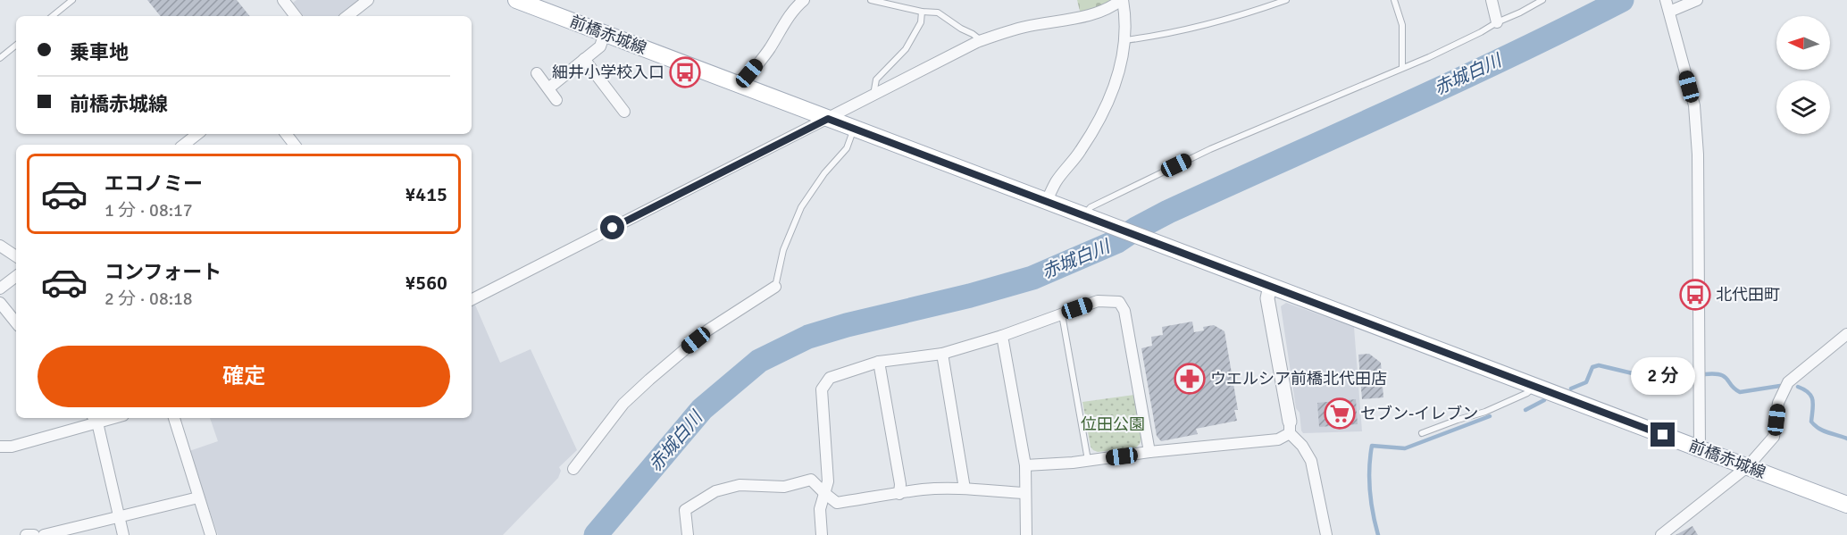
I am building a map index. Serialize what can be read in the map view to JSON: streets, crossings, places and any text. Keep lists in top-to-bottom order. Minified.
{"streets":{"main road":["前橋赤城線"]},"water":["赤城白川"],"parks":["位田公園"],"places":{"bus stop":["細井小学校入口","北代田町"],"pharmacy":["ウエルシア前橋北代田店"],"supermarket":["セブン-イレブン"]},"north":"left","page":{"banner":["乗車地","前橋赤城線"],"list":[{"name":"エコノミー","note":"1 分 · 08:17","value":"¥415"},{"name":"コンフォート","note":"2 分 · 08:18","value":"¥560"}],"buttons":"確定","bubble":"2 分"}}
